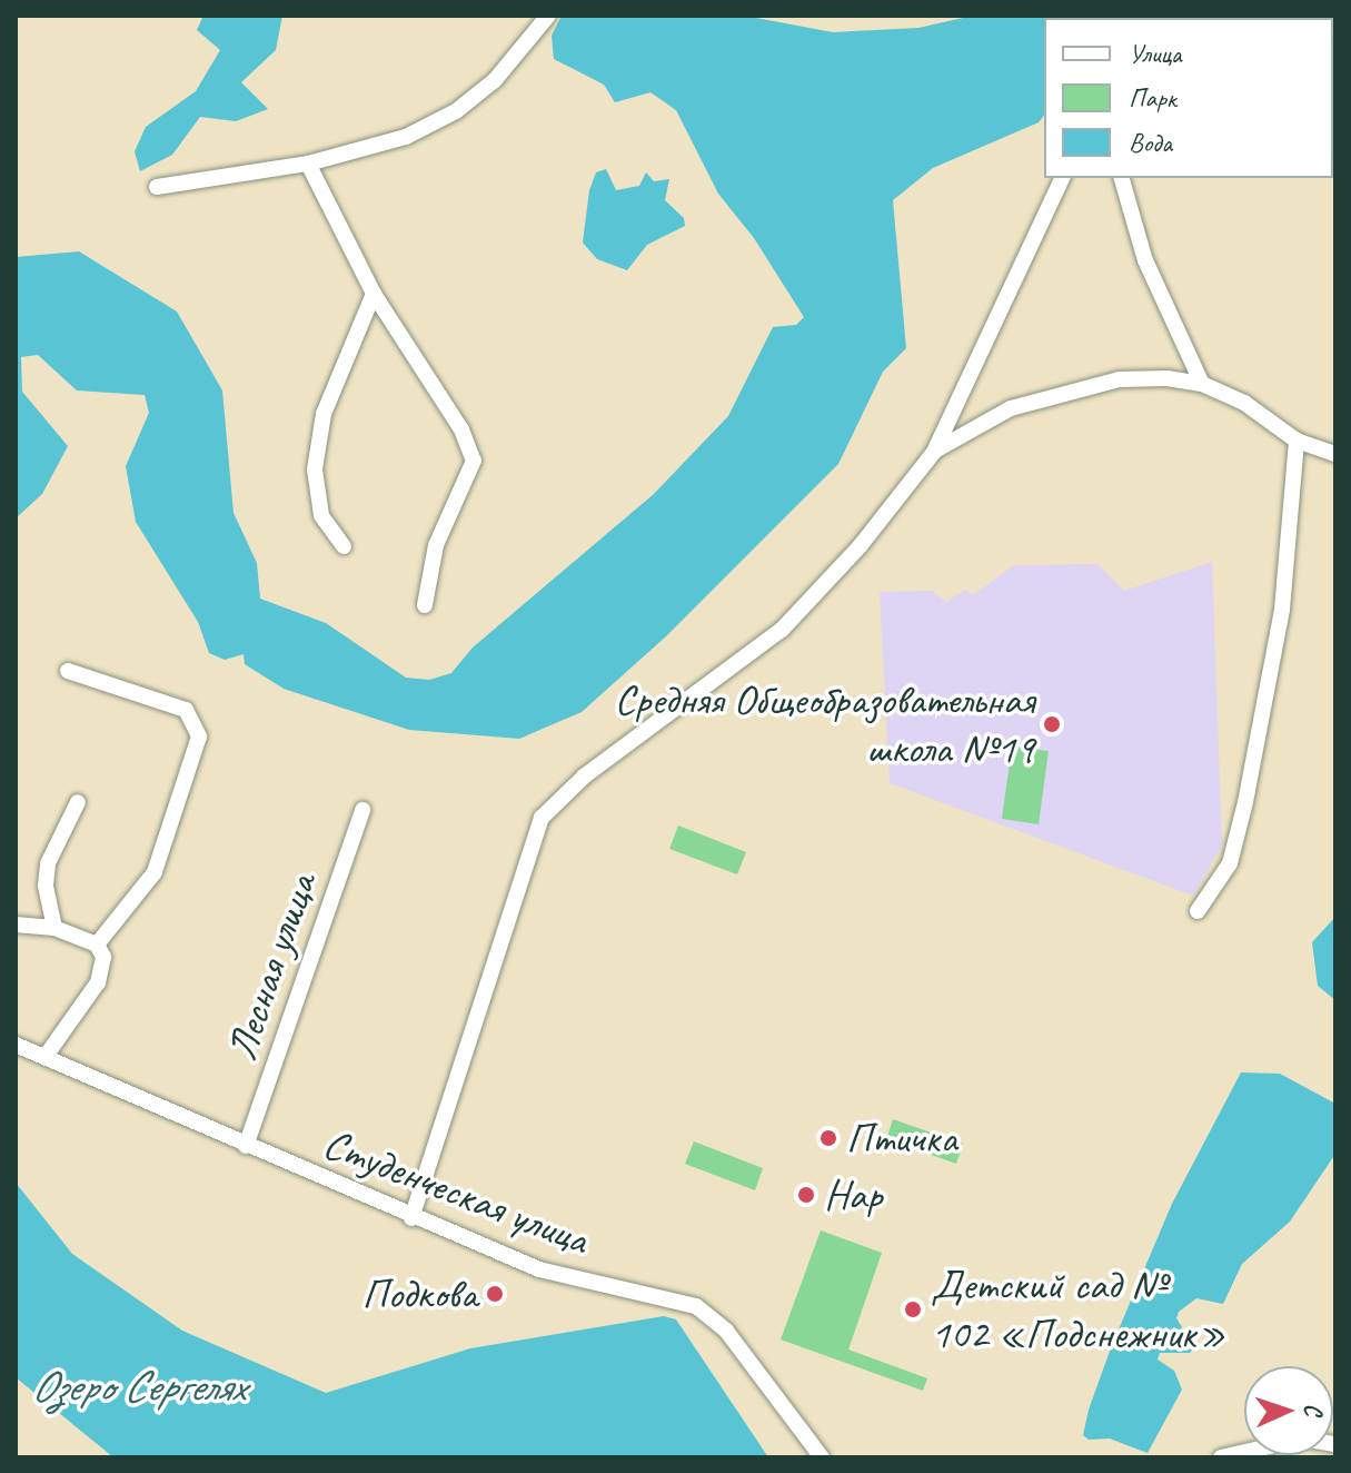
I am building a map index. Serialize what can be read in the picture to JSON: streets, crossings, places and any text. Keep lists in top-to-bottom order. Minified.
{"streets":{"street":["Лесная улица","Студенческая улица"]},"crossings":[["Лесная улица","Студенческая улица"]],"water":["Озеро Сергелях"],"places":["Средняя Общеобразовательная школа №19","Птичка","Нар","Подкова","Детский сад № 102 «Подснежник»"],"legend":["Улица","Парк","Вода"],"north":"right"}
